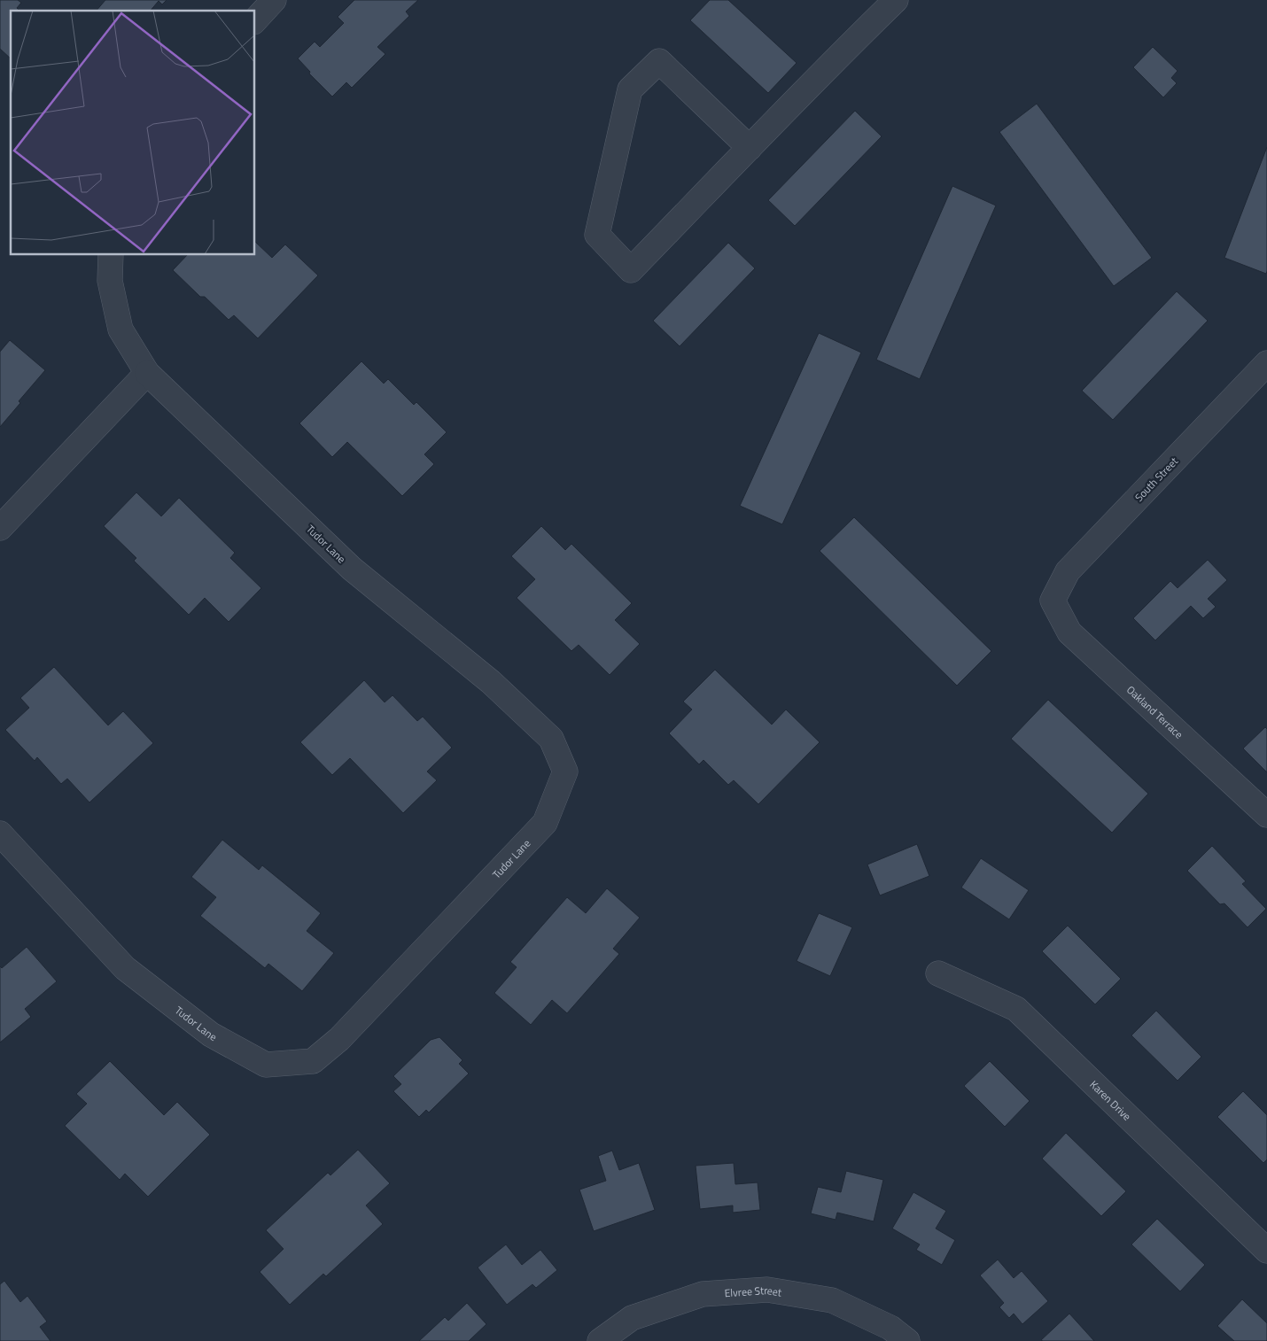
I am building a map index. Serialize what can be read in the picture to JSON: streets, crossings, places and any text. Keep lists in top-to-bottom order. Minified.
{"streets":{"street":["South Street","Tudor Lane","Oakland Terrace","Karen Drive","Elvree Street"]},"crossings":[["South Street","Oakland Terrace"]]}
